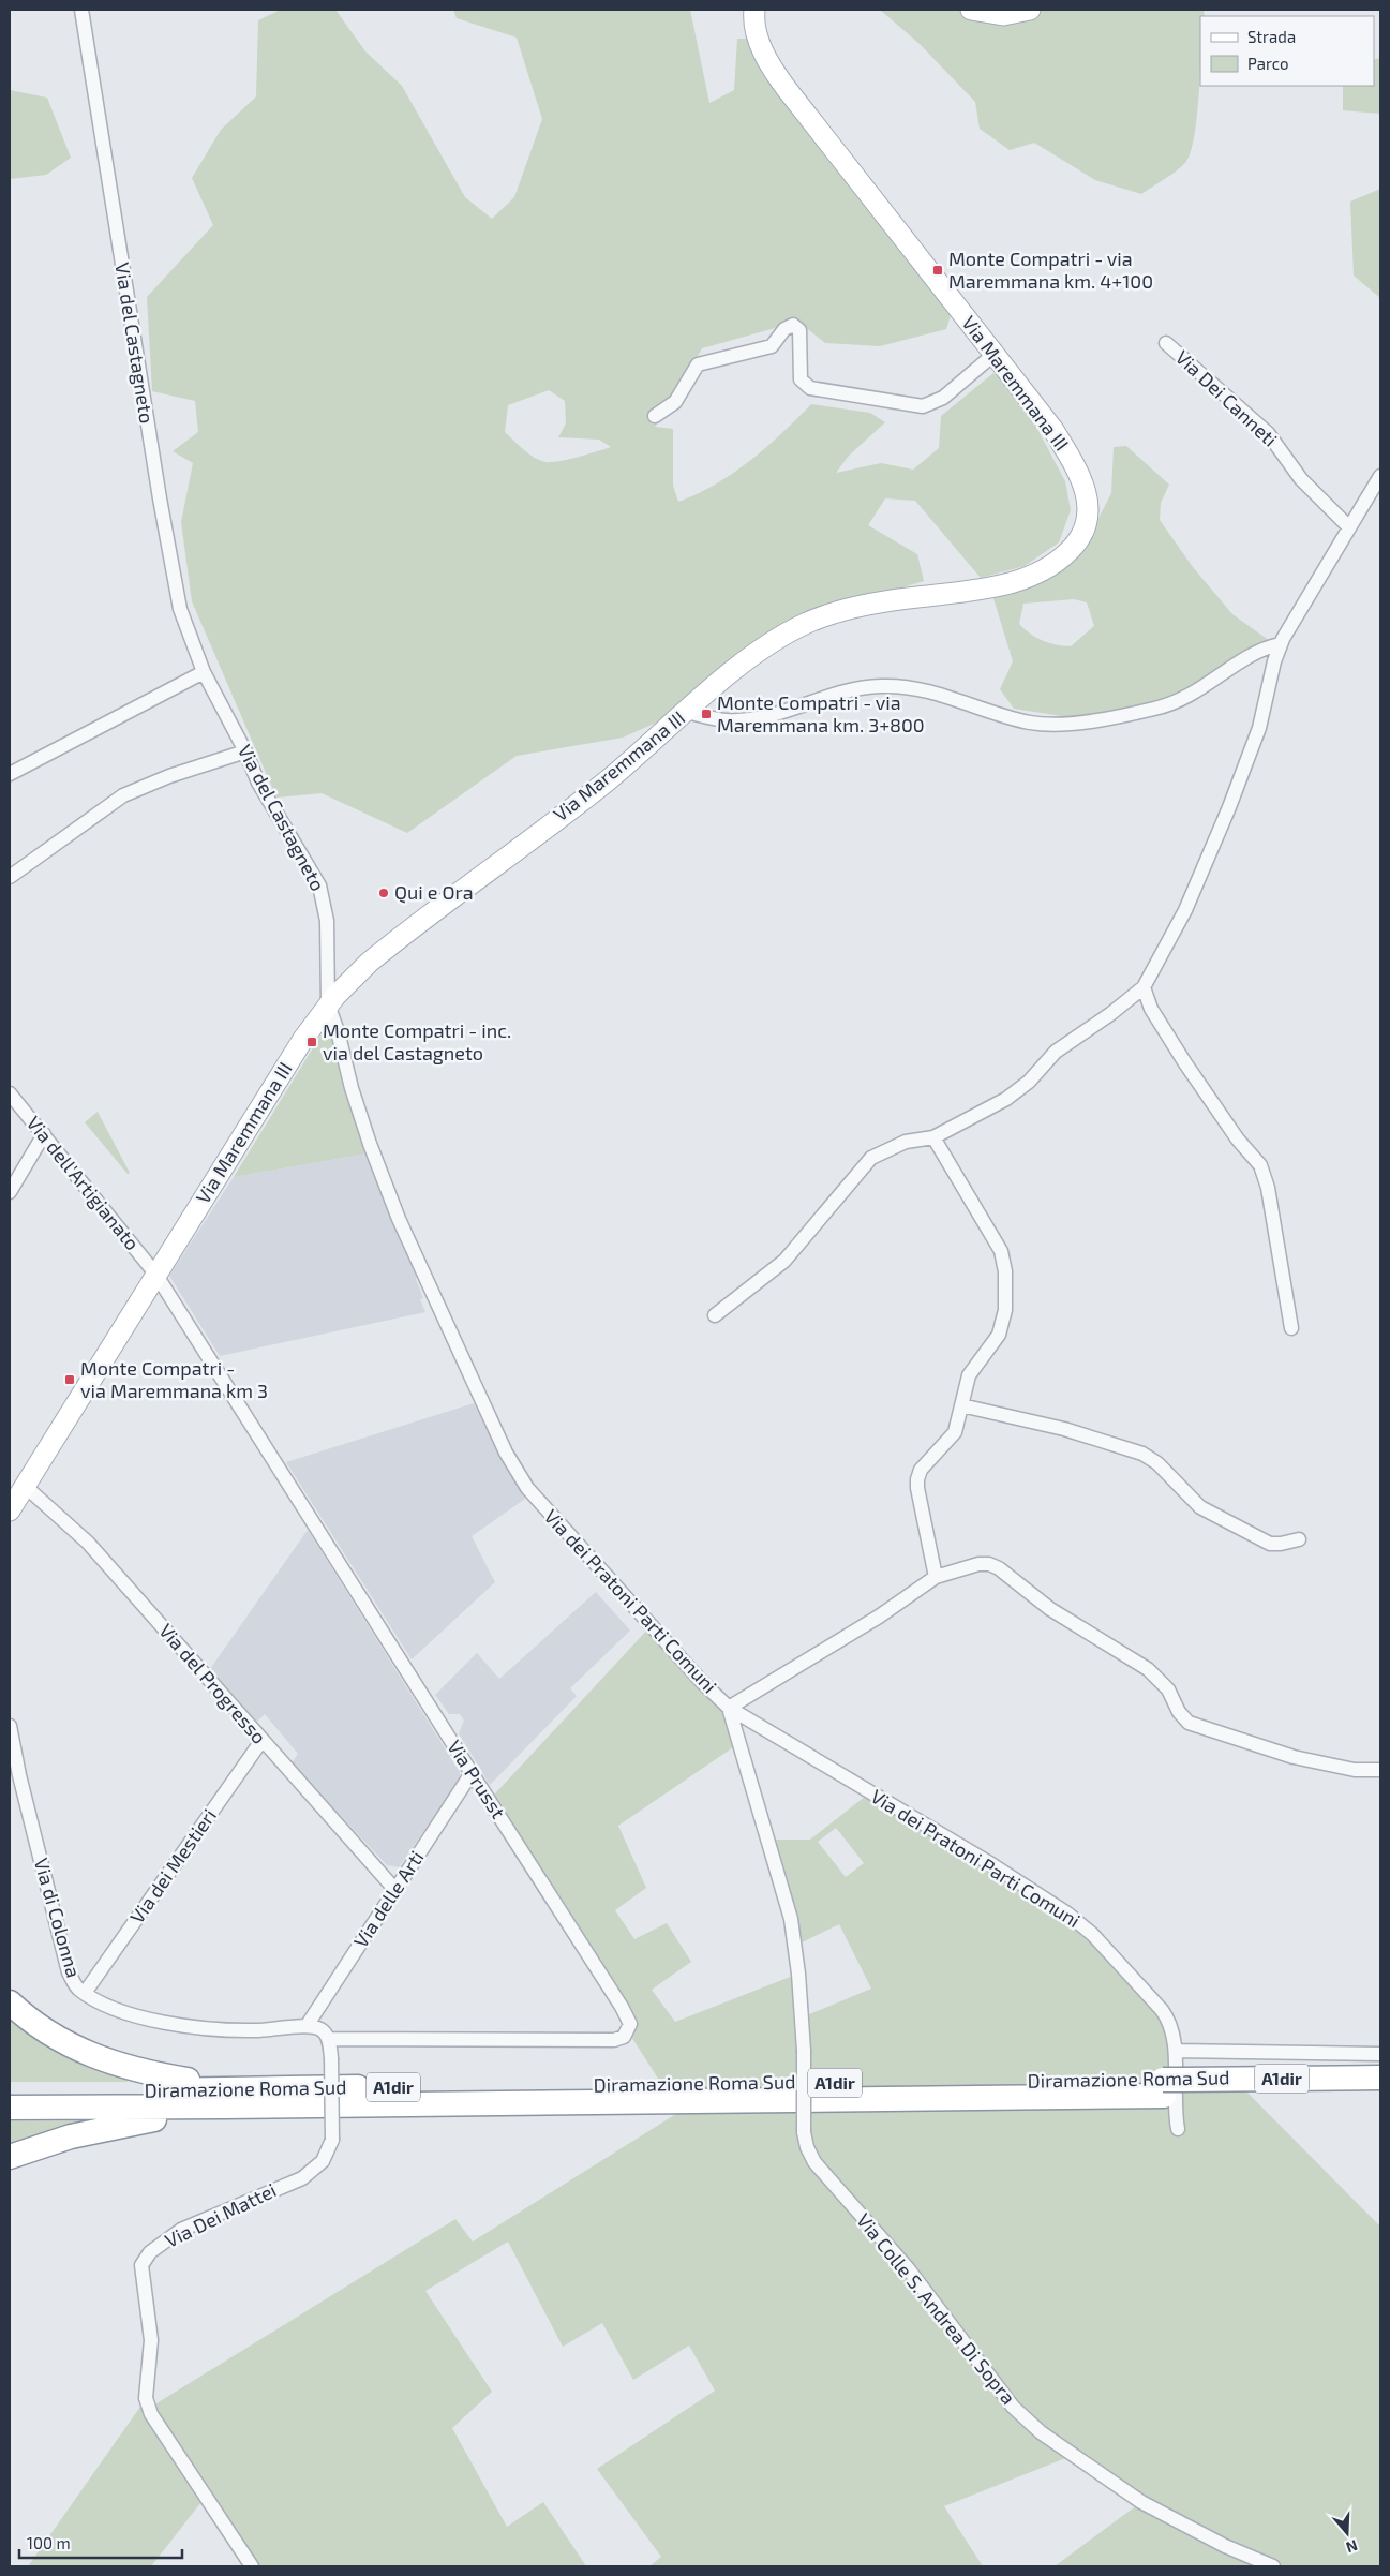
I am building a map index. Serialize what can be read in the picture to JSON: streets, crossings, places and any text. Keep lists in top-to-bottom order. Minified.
{"streets":{"highway":["A1dir","Diramazione Roma Sud"],"main road":["Via Maremmana III"],"street":["Via del Castagneto","Via Dei Canneti","Via dell'Artigianato","Via dei Pratoni Parti Comuni","Via del Progresso","Via Prusst","Via dei Mestieri","Via delle Arti","Via di Colonna","Via Dei Mattei","Via Colle S. Andrea Di Sopra"]},"crossings":[["Via del Castagneto","Via Maremmana III"],["Via del Castagneto","Via dei Pratoni Parti Comuni"],["Via Maremmana III","Via dell'Artigianato"],["Via Maremmana III","Via dei Pratoni Parti Comuni"],["Via Maremmana III","Via del Progresso"],["Via Maremmana III","Via Prusst"],["Via dell'Artigianato","Via Prusst"],["Via dei Pratoni Parti Comuni","Via Colle S. Andrea Di Sopra"],["Via del Progresso","Via dei Mestieri"],["Via del Progresso","Via delle Arti"],["Via Prusst","Via delle Arti"],["Via Prusst","Via Dei Mattei"],["Via dei Mestieri","Via di Colonna"],["Via delle Arti","Via di Colonna"]],"places":{"transit":["Monte Compatri - via Maremmana km. 4+100","Monte Compatri - via Maremmana km. 3+800","Monte Compatri - inc. via del Castagneto","Monte Compatri - via Maremmana km 3"],"other":["Qui e Ora"]},"legend":["Strada","Parco"],"scale_bar":"100 m","north":"bottom"}
